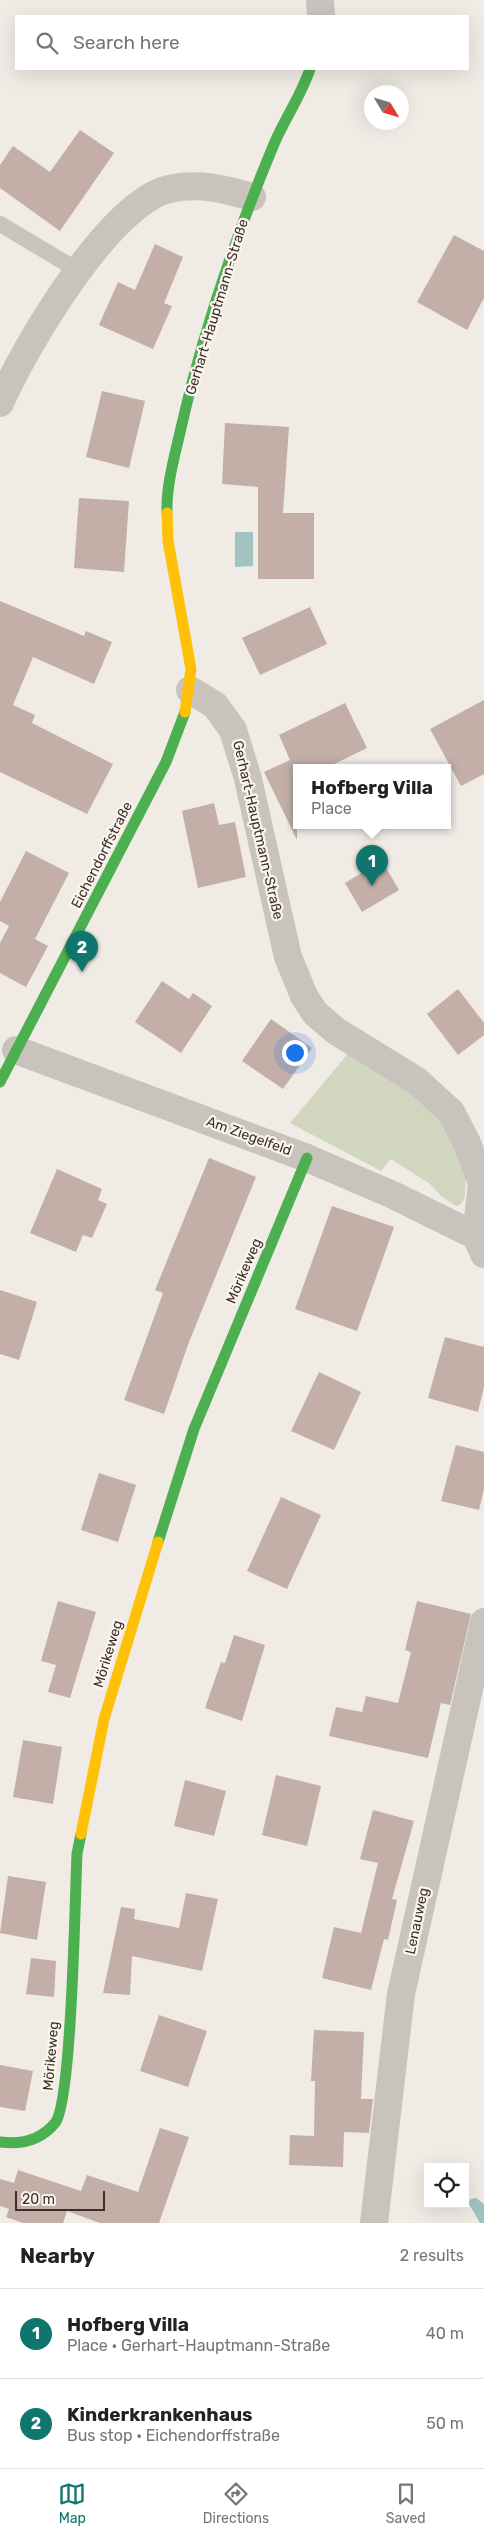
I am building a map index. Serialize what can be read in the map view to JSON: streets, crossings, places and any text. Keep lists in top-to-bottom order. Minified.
{"streets":{"street":["Gerhart-Hauptmann-Straße","Eichendorffstraße","Am Ziegelfeld","Mörikeweg","Lenauweg"]},"crossings":[["Gerhart-Hauptmann-Straße","Eichendorffstraße"],["Gerhart-Hauptmann-Straße","Am Ziegelfeld"],["Eichendorffstraße","Am Ziegelfeld"],["Am Ziegelfeld","Mörikeweg"]],"scale_bar":"20 m","north":"bottom right","page":{"search":"Search here","popup":["Hofberg Villa","Place"],"pins":["1","2"],"scale":"20 m","heading":["Nearby","2 results"],"list":[{"mark":"1","name":"Hofberg Villa","note":"Place · Gerhart-Hauptmann-Straße","value":"40 m"},{"mark":"2","name":"Kinderkrankenhaus","note":"Bus stop · Eichendorffstraße","value":"50 m"}],"nav":["Map","Directions","Saved"]}}
